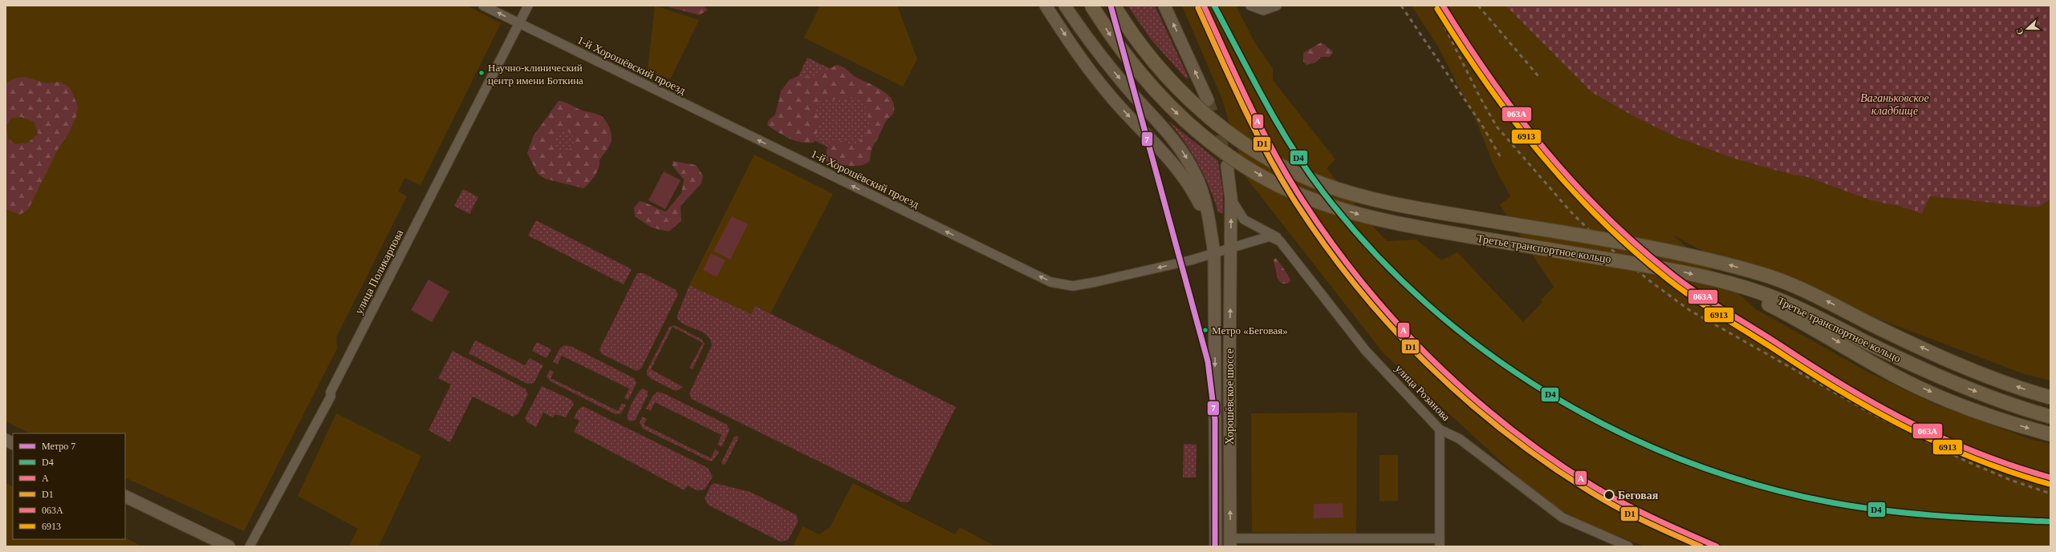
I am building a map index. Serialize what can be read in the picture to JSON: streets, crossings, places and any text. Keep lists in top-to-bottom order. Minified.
{"streets":{"main road":["Третье транспортное кольцо","Хорошёвское шоссе"],"street":["1-й Хорошёвский проезд","улица Поликарпова","улица Розанова"]},"crossings":[["1-й Хорошёвский проезд","улица Поликарпова"],["1-й Хорошёвский проезд","Хорошёвское шоссе"],["улица Розанова","Хорошёвское шоссе"]],"one_way":["1-й Хорошёвский проезд"],"parks":["Ваганьковское кладбище"],"places":["Научно-клинический центр имени Боткина","Метро «Беговая»","Беговая"],"lines":["metro line 7","transit line D4","transit line A","transit line 063А","transit line D1","transit line 6913"],"legend":["Метро 7","D4","A","D1","063А","6913"],"north":"left"}
